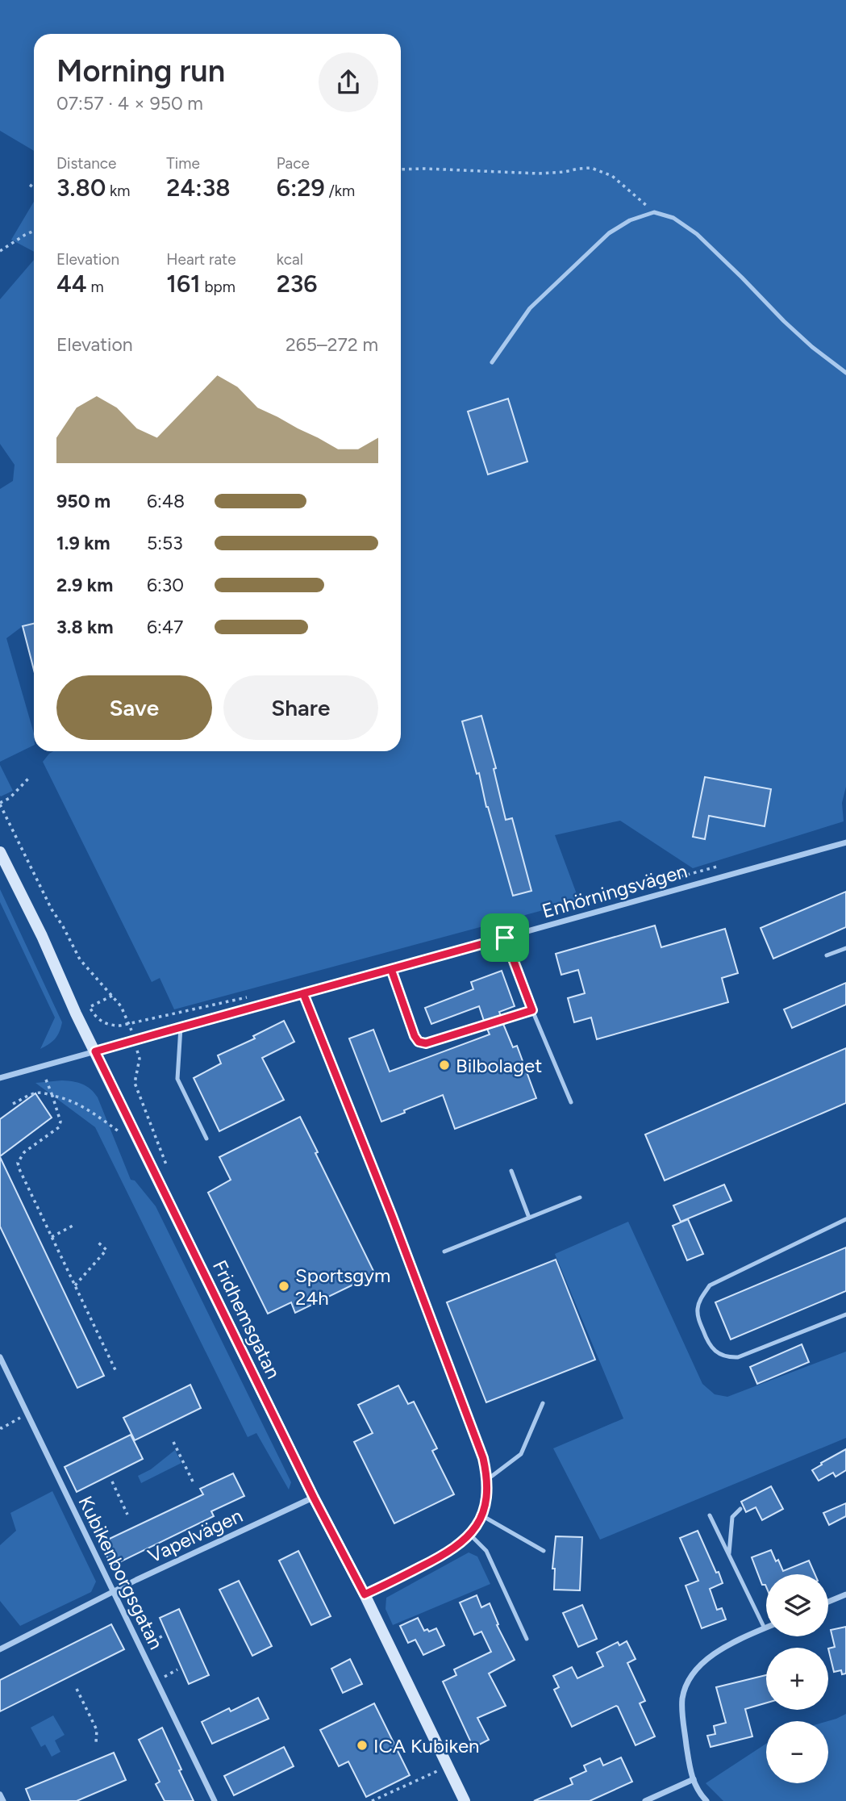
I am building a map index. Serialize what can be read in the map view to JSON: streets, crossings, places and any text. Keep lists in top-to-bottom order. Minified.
{"streets":{"street":["Enhörningsvägen","Fridhemsgatan","Vapelvägen","Kubikenborgsgatan"]},"crossings":[["Enhörningsvägen","Fridhemsgatan"],["Fridhemsgatan","Vapelvägen"],["Vapelvägen","Kubikenborgsgatan"]],"places":["Bilbolaget","Sportsgym 24h","ICA Kubiken"],"page":{"heading":["Morning run","07:57 · 4 × 950 m"],"stats":[["Distance","3.80 km"],["Time","24:38"],["Pace","6:29 /km"],["Elevation","44 m"],["Heart rate","161 bpm"],["kcal","236"]],"chart":["Elevation","265–272 m"],"list":[{"name":"950 m","note":"6:48"},{"name":"1.9 km","note":"5:53"},{"name":"2.9 km","note":"6:30"},{"name":"3.8 km","note":"6:47"}],"buttons":["Save","Share"],"map_buttons":["+","−"]}}
